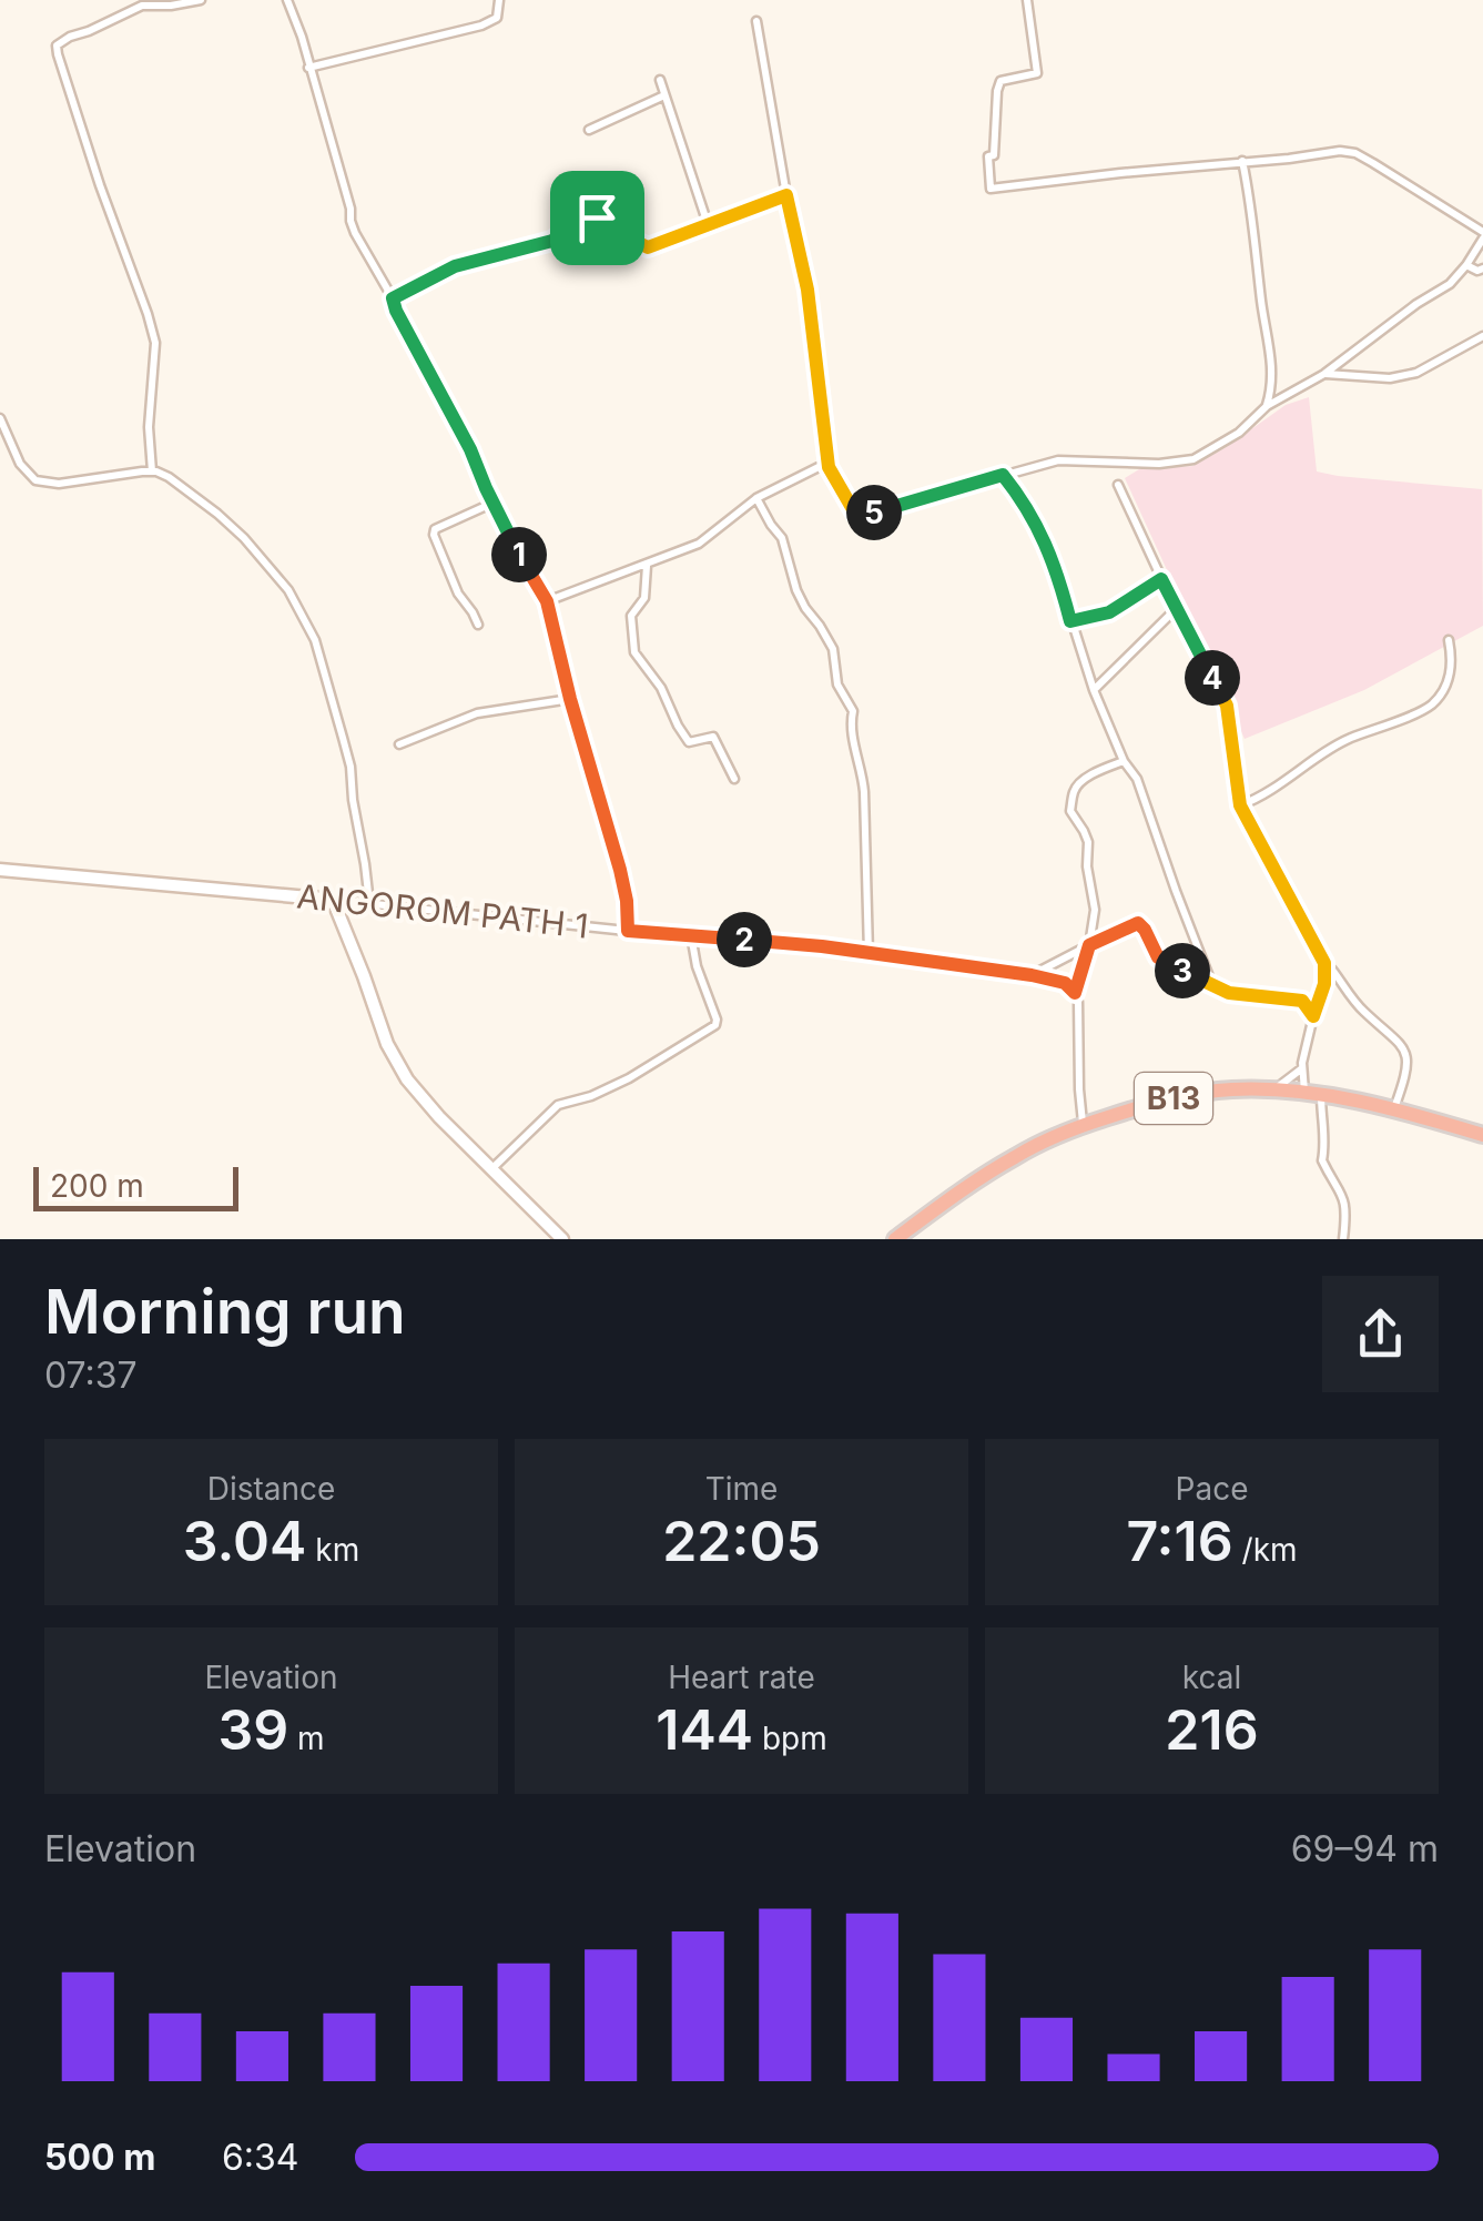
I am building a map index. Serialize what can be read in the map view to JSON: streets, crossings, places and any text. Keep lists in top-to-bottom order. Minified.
{"streets":{"highway":["B13"],"street":["ANGOROM PATH 1"]},"scale_bar":"200 m","page":{"pins":["5","1","4","2","3"],"scale":"200 m","heading":["Morning run","07:37"],"stats":[["Distance","3.04 km"],["Time","22:05"],["Pace","7:16 /km"],["Elevation","39 m"],["Heart rate","144 bpm"],["kcal","216"]],"chart":["Elevation","69–94 m"],"list":[{"name":"500 m","note":"6:34"}]}}
